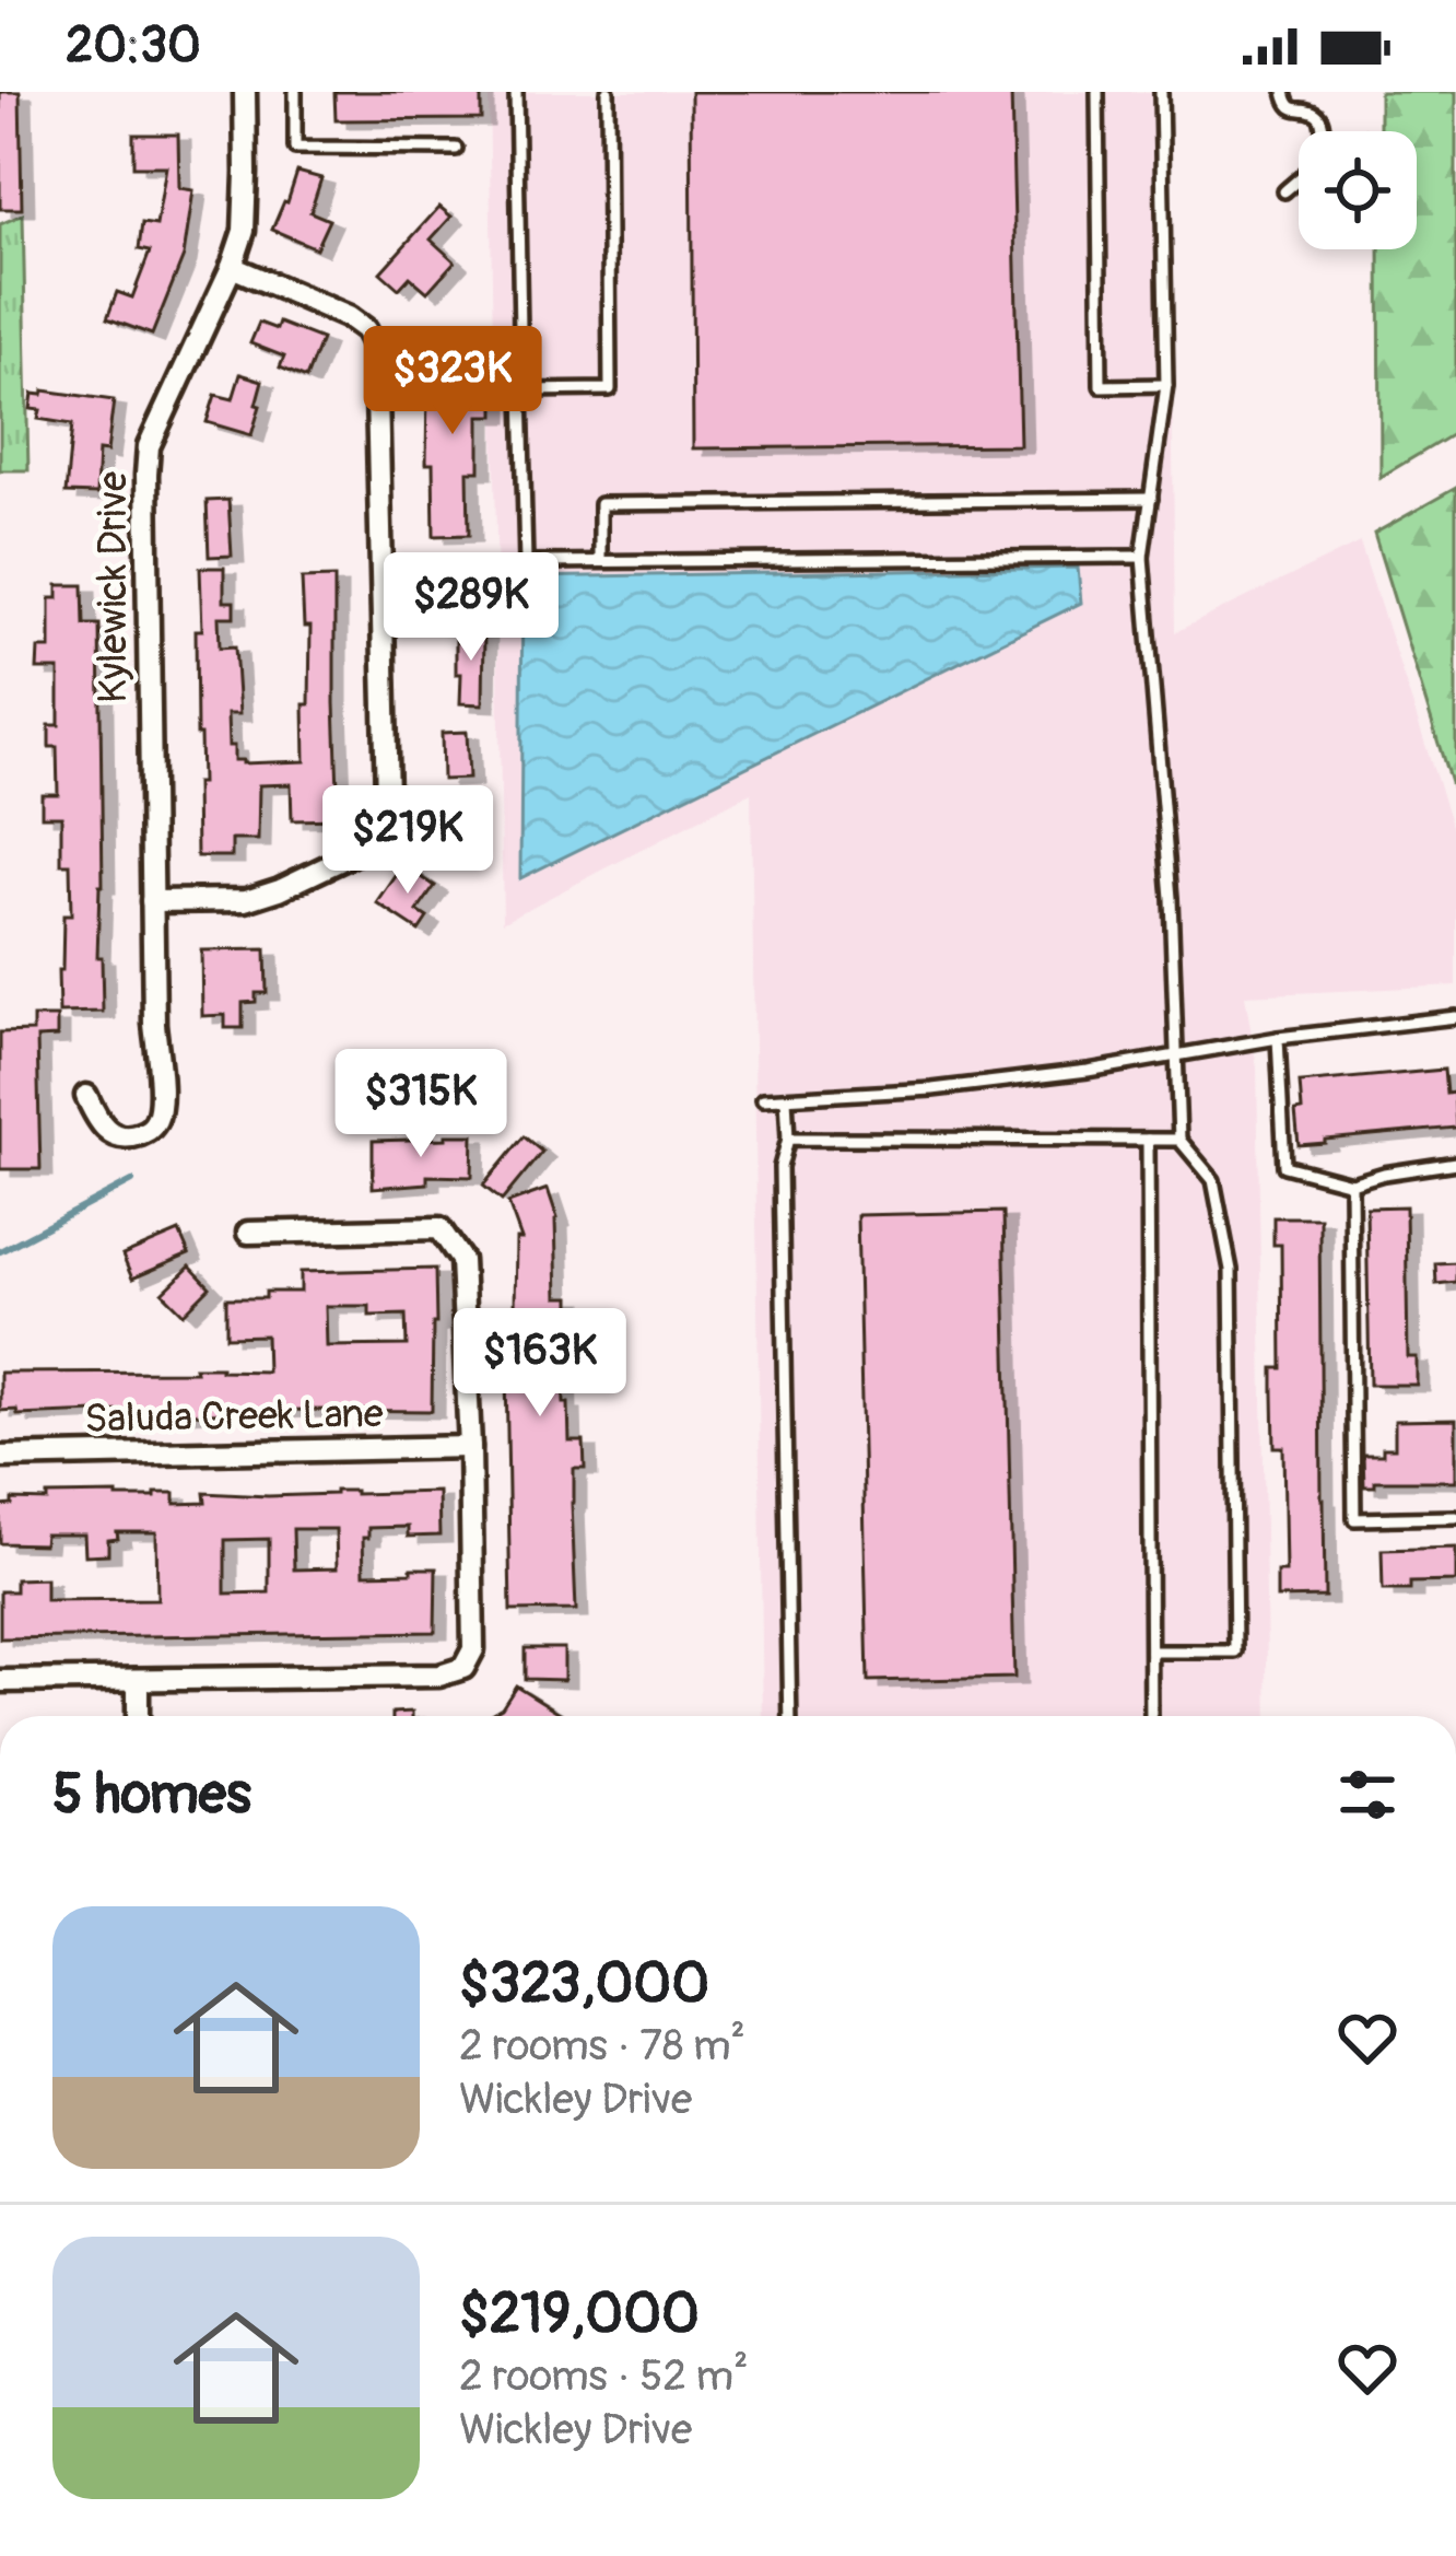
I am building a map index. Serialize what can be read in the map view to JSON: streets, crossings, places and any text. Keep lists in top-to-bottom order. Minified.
{"streets":{"street":["Kylewick Drive","Saluda Creek Lane"]},"page":{"status":"20:30","price":["$323K","$289K","$219K","$315K","$163K"],"heading":"5 homes","list":[{"name":"$323,000","note":"2 rooms · 78 m² · Wickley Drive"},{"name":"$219,000","note":"2 rooms · 52 m² · Wickley Drive"}]}}
